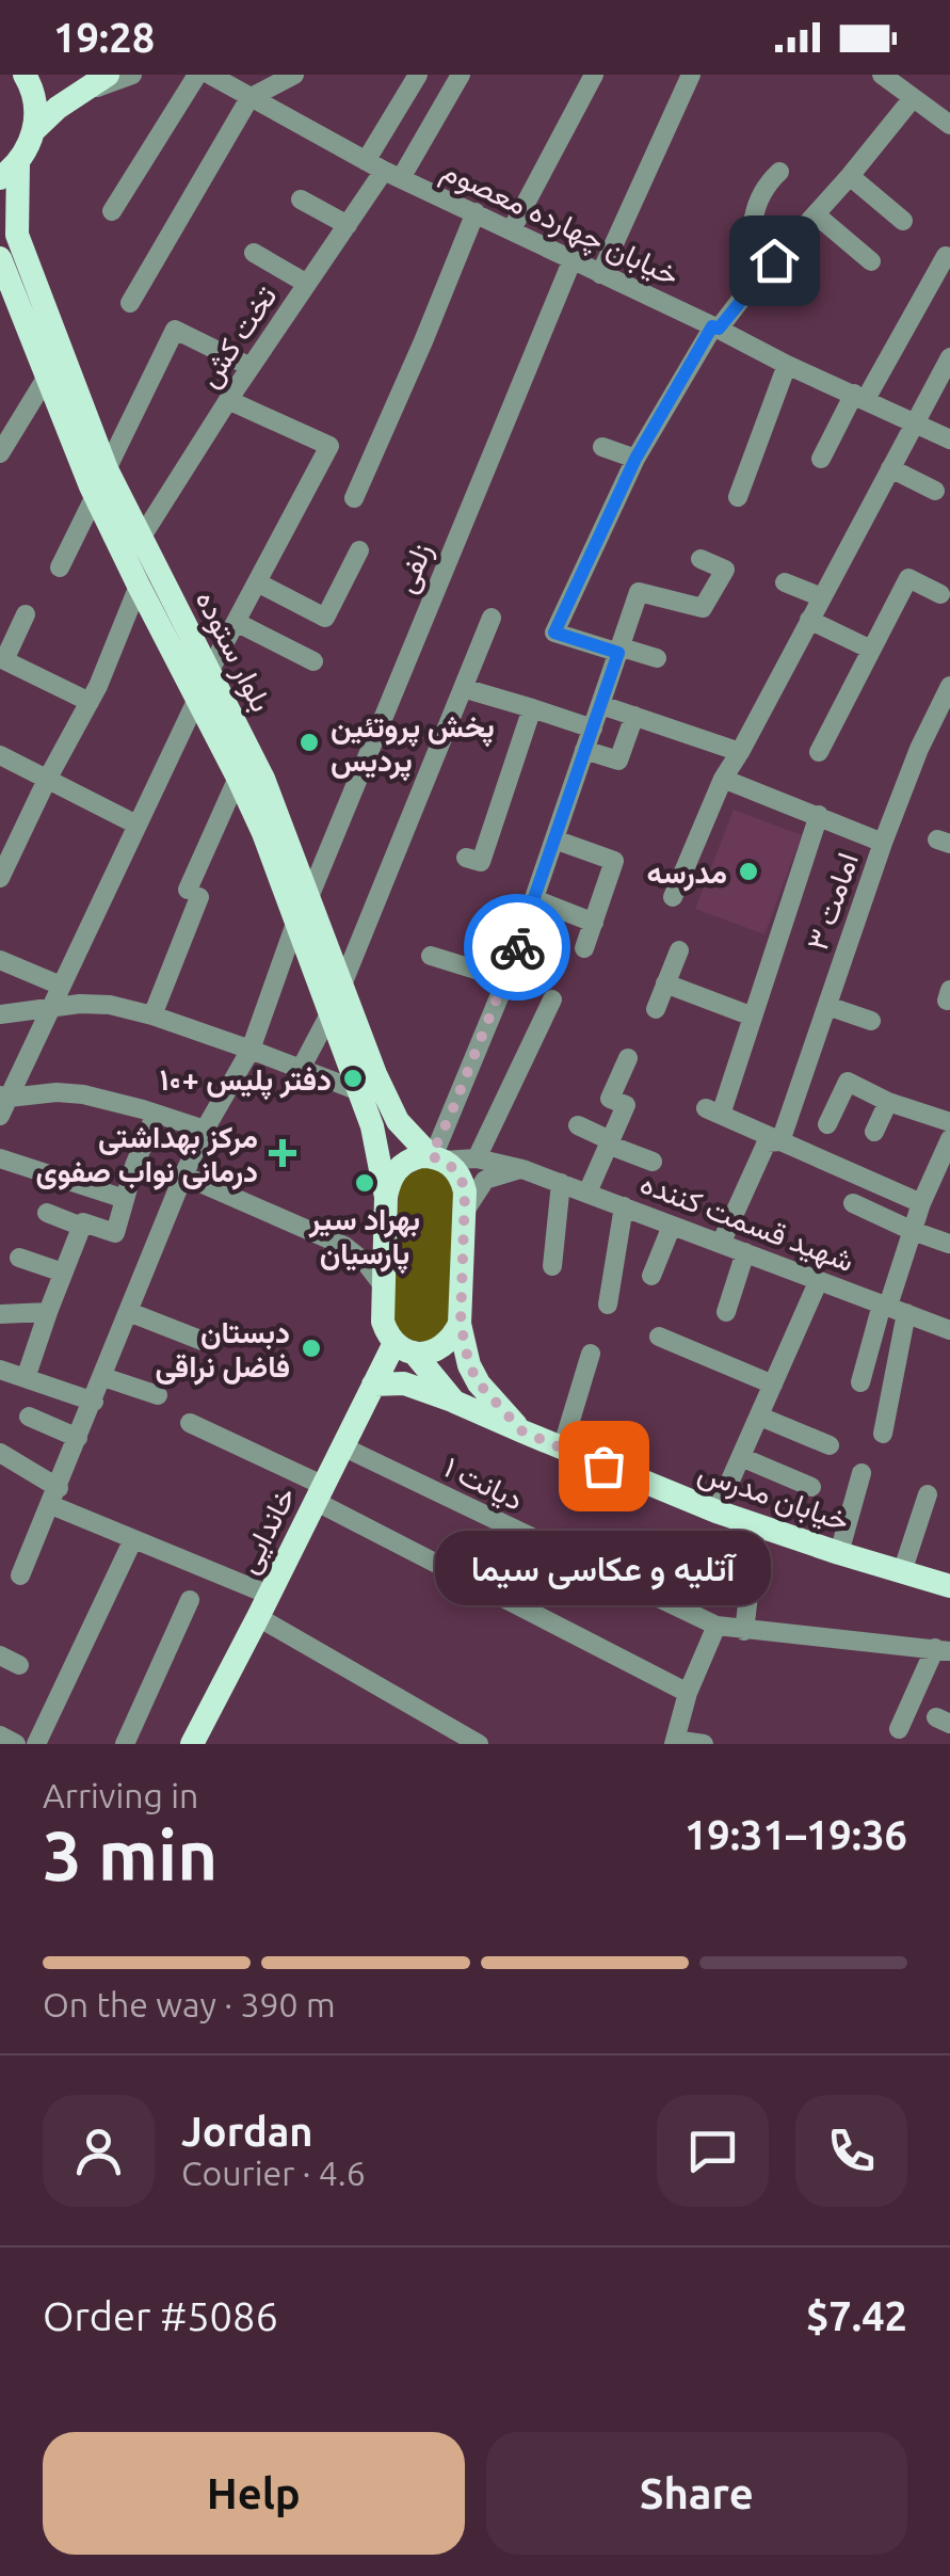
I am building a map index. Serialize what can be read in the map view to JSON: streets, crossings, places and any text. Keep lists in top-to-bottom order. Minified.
{"streets":{"main road":["بلوار ستوده","خیابان مدرس","خاندایی"],"street":["خیابان چهارده معصوم","تخت کش","زلفی","امامت ۳","شهید قسمت کننده","دیانت ۱"]},"crossings":[["خیابان چهارده معصوم","تخت کش"],["خیابان چهارده معصوم","زلفی"],["تخت کش","بلوار ستوده"],["زلفی","بلوار ستوده"],["بلوار ستوده","شهید قسمت کننده"],["بلوار ستوده","خاندایی"],["دیانت ۱","خاندایی"],["خیابان مدرس","خاندایی"]],"places":{"other":["پخش پروتئین پردیس","مدرسه","دفتر پلیس +۱۰","بهراد سیر پارسیان","دبستان فاضل نراقی","آتلیه و عکاسی سیما"],"health":["مرکز بهداشتی درمانی نواب صفوی"]},"page":{"status":"19:28","bubble":"آتلیه و عکاسی سیما","heading":["3 min","Arriving in","19:31–19:36"],"panel":["Jordan","Courier · 4.6","Order #5086","$7.42"],"bar":"On the way · 390 m","buttons":["Help","Share"]}}
